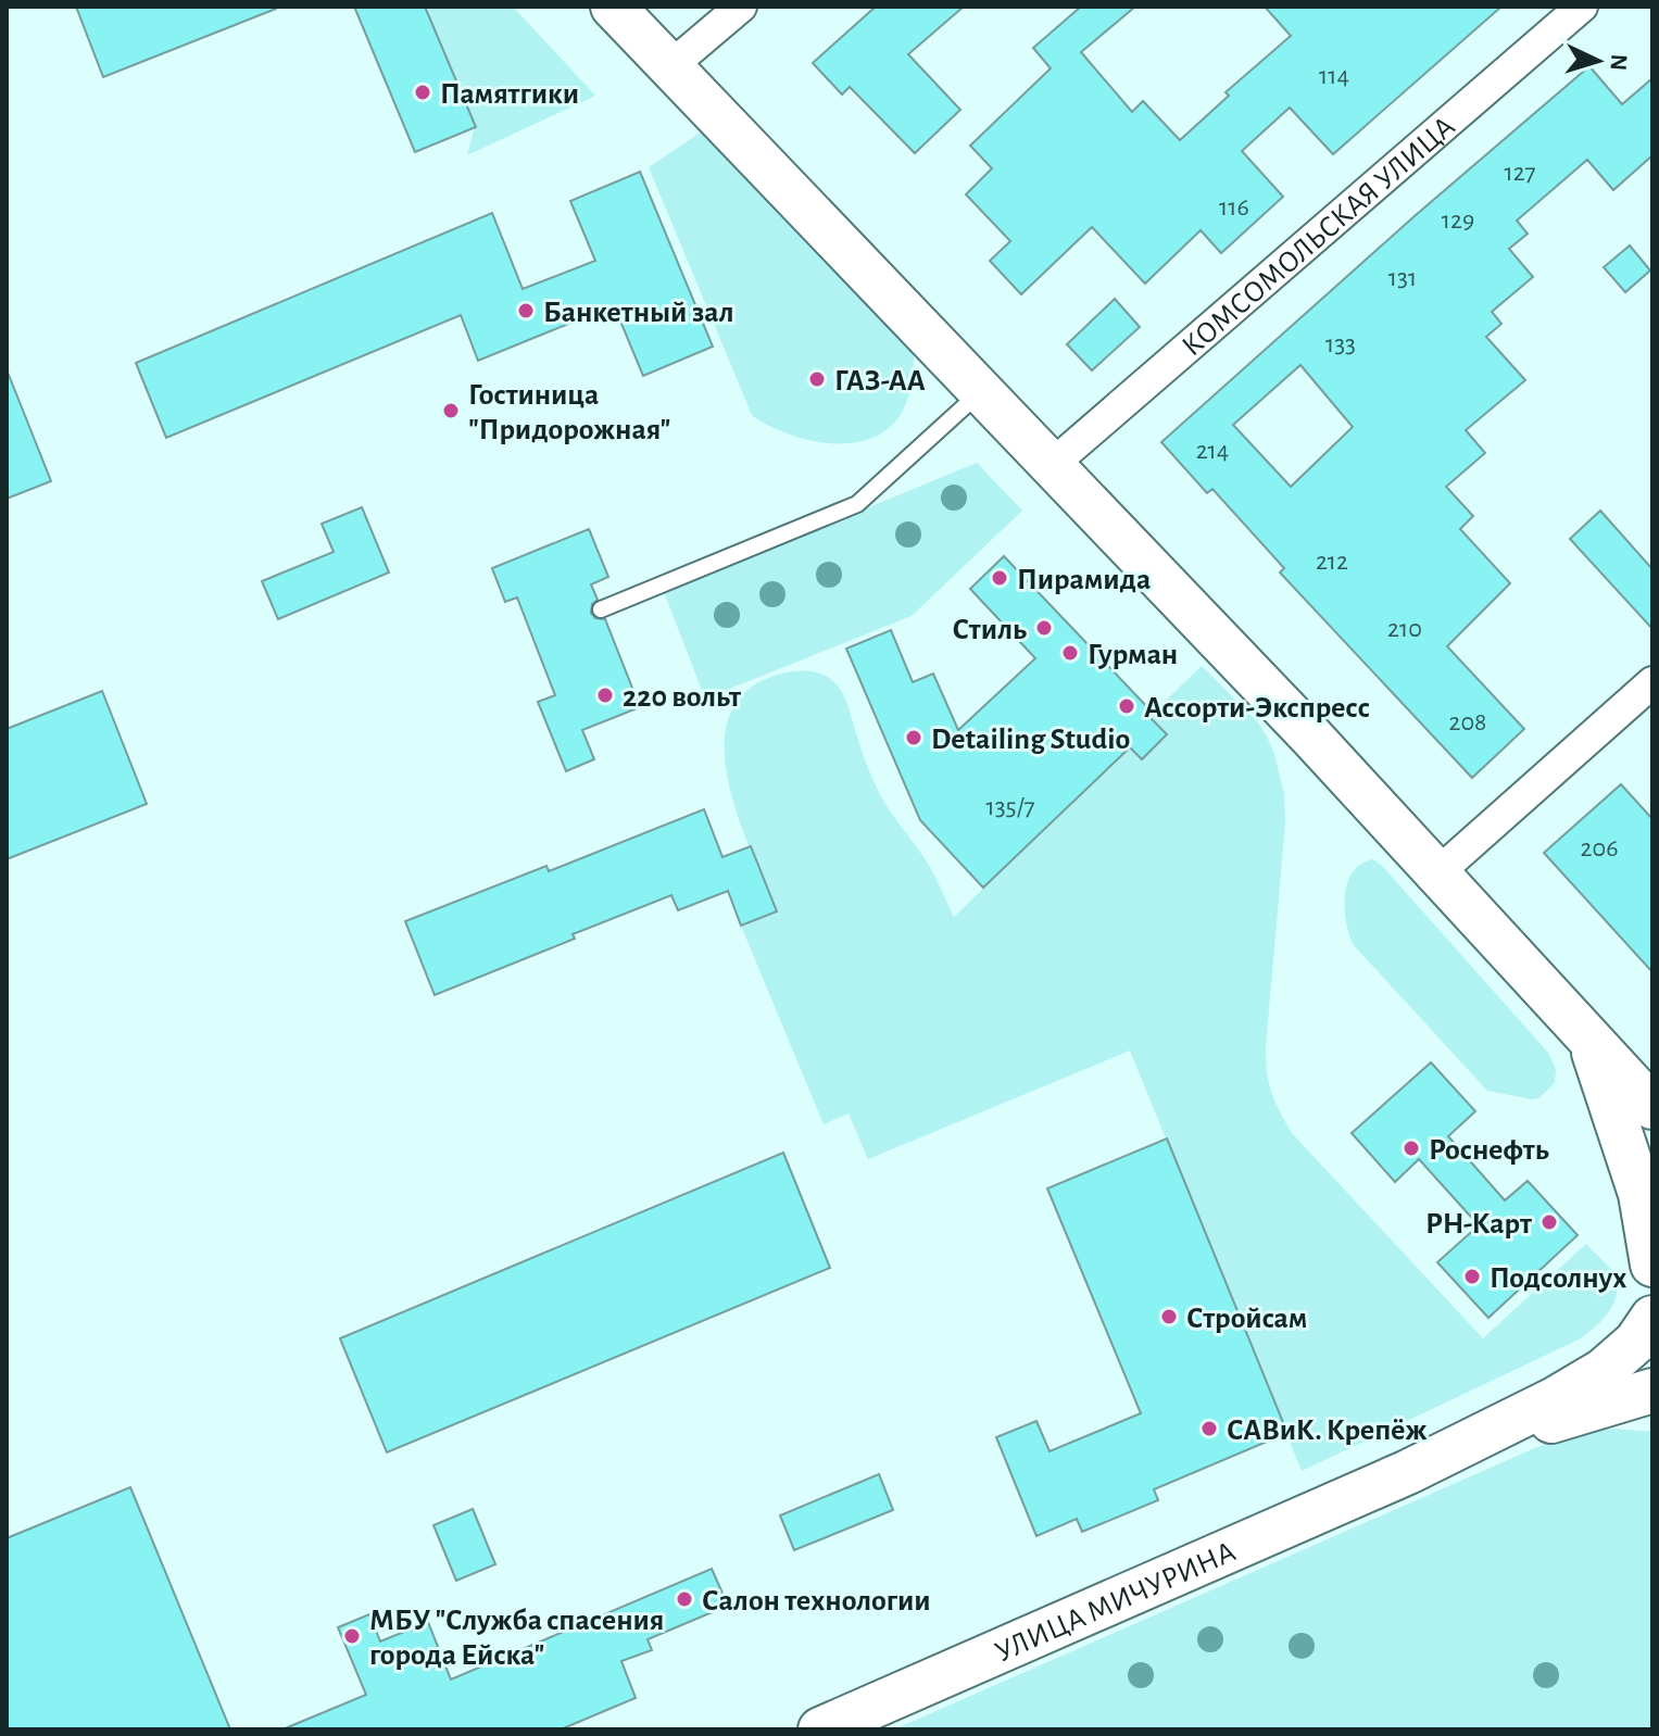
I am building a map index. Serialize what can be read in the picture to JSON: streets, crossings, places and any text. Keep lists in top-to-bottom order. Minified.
{"streets":{"main road":["УЛИЦА МИЧУРИНА"],"street":["КОМСОМОЛЬСКАЯ УЛИЦА"]},"places":["Памятгики","Банкетный зал","ГАЗ-АА","Гостиница \"Придорожная\"","Пирамида","Стиль","Гурман","220 вольт","Ассорти-Экспресс","Detailing Studio","Роснефть","РН-Карт","Подсолнух","Стройсам","САВиК. Крепёж","Салон технологии","МБУ \"Служба спасения города Ейска\""],"house_numbers":["114","127","116","129","131","133","214","212","210","208","135/7","206"],"north":"right"}
